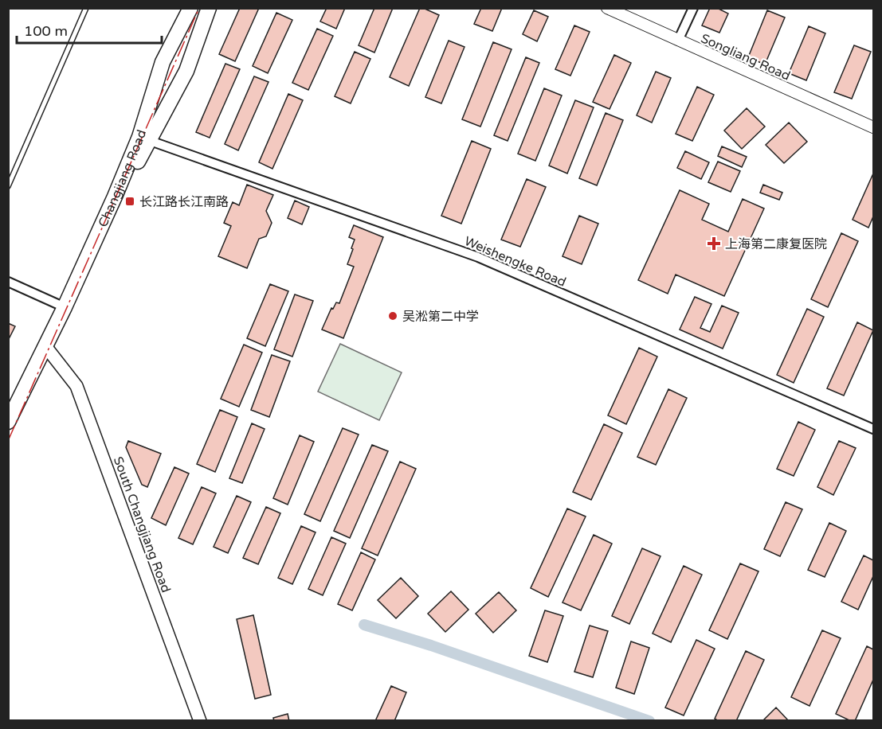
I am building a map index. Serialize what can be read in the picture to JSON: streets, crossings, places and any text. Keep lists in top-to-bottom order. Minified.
{"streets":{"main road":["Changjiang Road","South Changjiang Road"],"street":["Songliang Road","Weishengke Road"]},"crossings":[["Changjiang Road","Weishengke Road"],["Changjiang Road","South Changjiang Road"]],"places":{"transit":["长江路长江南路"],"health":["上海第二康复医院"],"other":["吴淞第二中学"]},"scale_bar":"100 m"}
